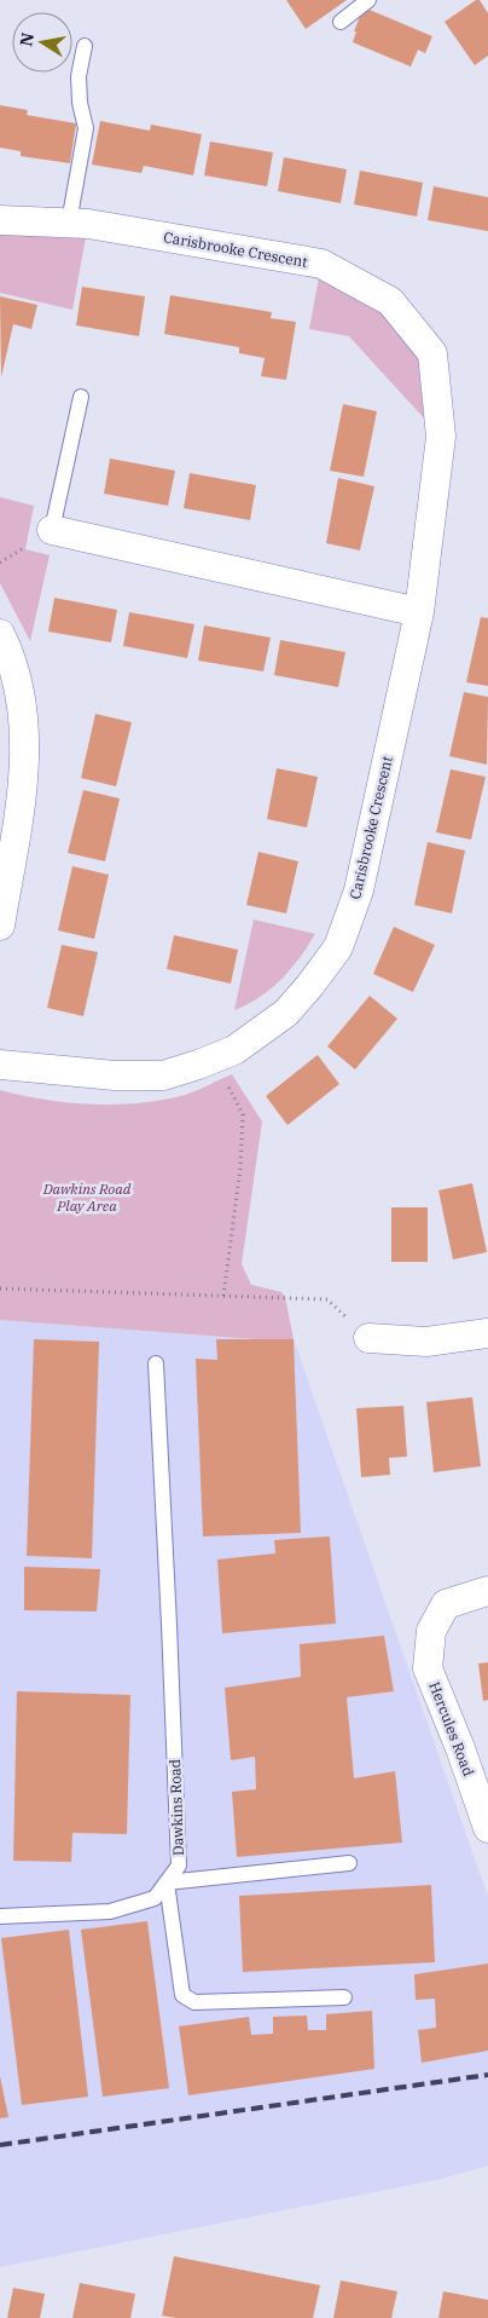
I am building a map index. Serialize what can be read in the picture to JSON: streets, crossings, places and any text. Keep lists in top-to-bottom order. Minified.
{"streets":{"street":["Carisbrooke Crescent","Hercules Road"],"lane":["Dawkins Road"]},"parks":["Dawkins Road Play Area"],"north":"left"}
